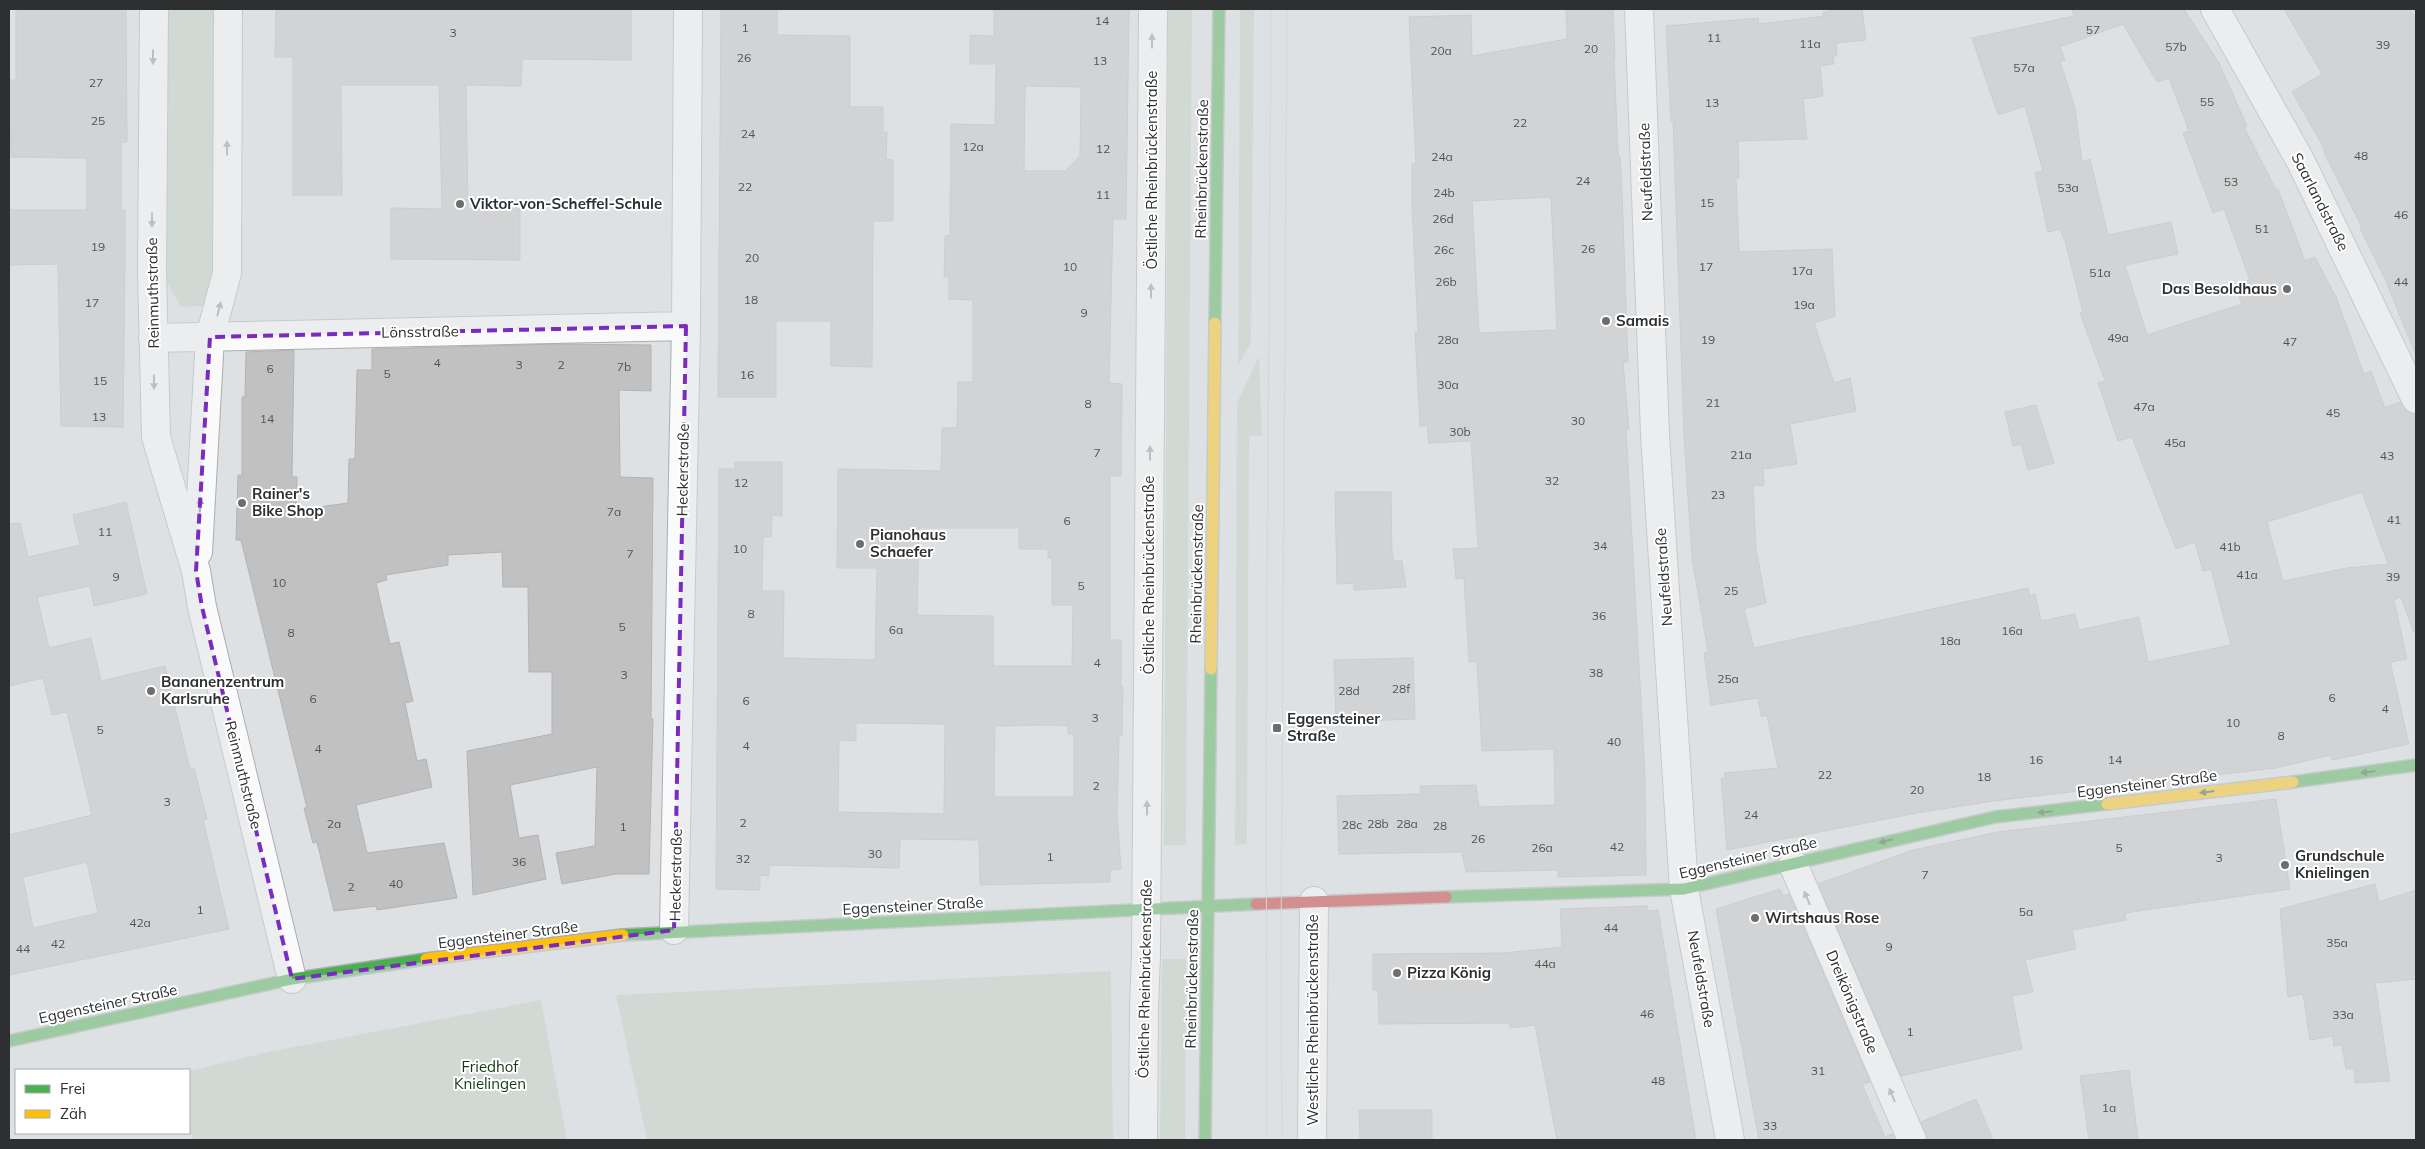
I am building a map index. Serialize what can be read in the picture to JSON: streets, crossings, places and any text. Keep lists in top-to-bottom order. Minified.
{"streets":{"street":["Rheinbrückenstraße","Östliche Rheinbrückenstraße","Neufeldstraße","Saarlandstraße","Reinmuthstraße","Lönsstraße","Heckerstraße","Eggensteiner Straße","Dreikönigstraße","Westliche Rheinbrückenstraße"]},"crossings":[["Rheinbrückenstraße","Eggensteiner Straße"],["Östliche Rheinbrückenstraße","Eggensteiner Straße"],["Neufeldstraße","Eggensteiner Straße"],["Reinmuthstraße","Lönsstraße"],["Reinmuthstraße","Eggensteiner Straße"],["Lönsstraße","Heckerstraße"],["Heckerstraße","Eggensteiner Straße"],["Eggensteiner Straße","Dreikönigstraße"],["Eggensteiner Straße","Westliche Rheinbrückenstraße"]],"one_way":["Östliche Rheinbrückenstraße","Dreikönigstraße"],"parks":["Friedhof Knielingen"],"places":{"other":["Viktor-von-Scheffel-Schule","Das Besoldhaus","Samais","Rainer's Bike Shop","Pianohaus Schaefer","Bananenzentrum Karlsruhe","Grundschule Knielingen","Wirtshaus Rose","Pizza König"],"transit":["Eggensteiner Straße"]},"house_numbers":["14","1","57","3","11","11a","39","57b","20","20a","26","13","57a","27","55","13","25","22","24","12a","12","48","24a","24","53","22","53a","24b","11","15","46","26d","51","19","26","26c","20","10","17","17a","51a","26b","44","18","17","19a","9","49a","28a","19","47","4","3","2","7b","6","5","16","15","30a","21","8","47a","45","13","14","30","30b","45a","7","21a","43","32","12","23","7a","41","6","11","34","41b","10","7","41a","9","39","10","5","25","8","36","5","6a","16a","8","18a","4","38","3","25a","28f","28d","6","6","6","4","3","10","5","8","40","4","4","16","14","22","18","2","20","3","24","2","2a","28b","28a","28c","28","1","26","42","26a","5","30","1","3","32","36","7","40","2","1","5a","42a","44","35a","42","9","44","44a","46","33a","1","31","48","1a","33"],"legend":["Frei","Zäh"]}
